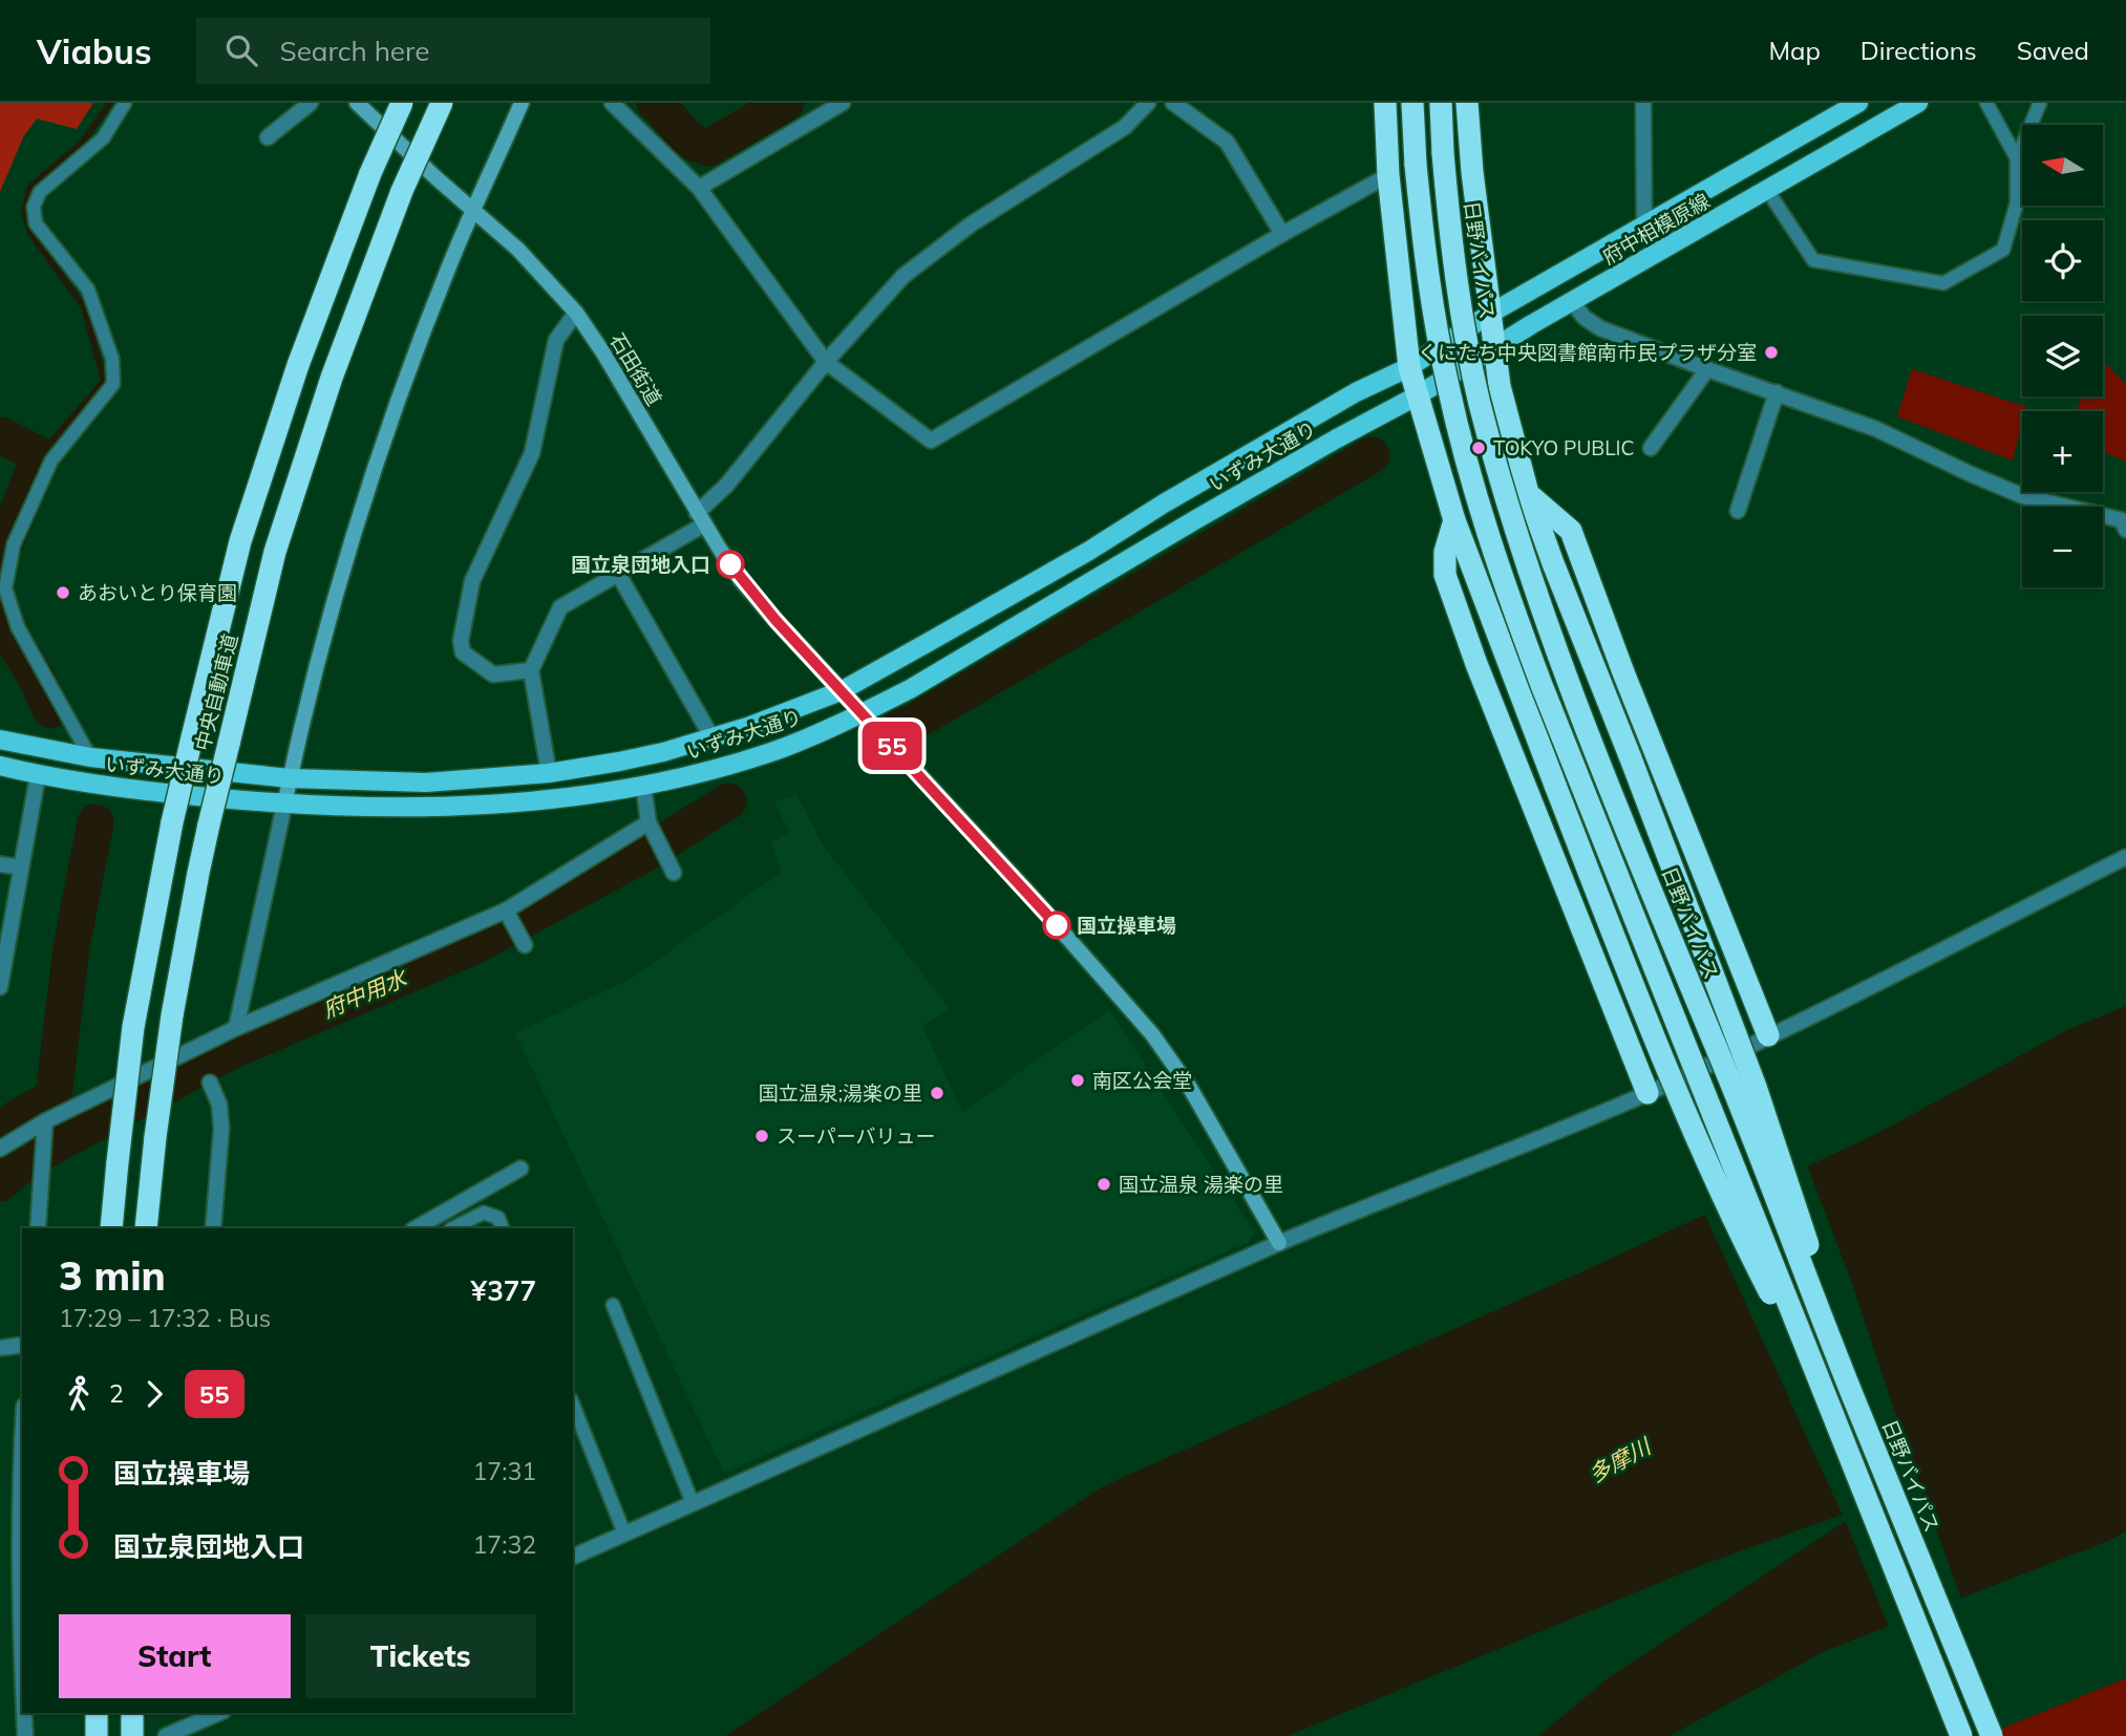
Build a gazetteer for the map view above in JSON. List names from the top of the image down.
{
  "streets": {
    "highway": ["日野バイパス", "中央自動車道"],
    "main road": ["府中相模原線", "いずみ大通り"],
    "street": ["石田街道"]
  },
  "crossings": [
    ["府中相模原線", "いずみ大通り"],
    ["石田街道", "いずみ大通り"]
  ],
  "water": ["府中用水", "多摩川"],
  "places": [
    "くにたち中央図書館南市民プラザ分室",
    "TOKYO PUBLIC",
    "国立泉団地入口",
    "あおいとり保育園",
    "国立操車場",
    "南区公会堂",
    "国立温泉;湯楽の里",
    "スーパーバリュー",
    "国立温泉 湯楽の里"
  ],
  "lines": ["bus line 55"],
  "north": "left",
  "page": {
    "header": "Viabus",
    "search": "Search here",
    "nav": ["Map", "Directions", "Saved"],
    "on_map": "55",
    "map_buttons": ["+", "−"],
    "heading": ["3 min", "17:29 – 17:32 · Bus", "¥377"],
    "legs": ["2", "55"],
    "list": [
      {
        "name": "国立操車場",
        "value": "17:31"
      },
      {
        "name": "国立泉団地入口",
        "value": "17:32"
      }
    ],
    "buttons": ["Start", "Tickets"]
  }
}
